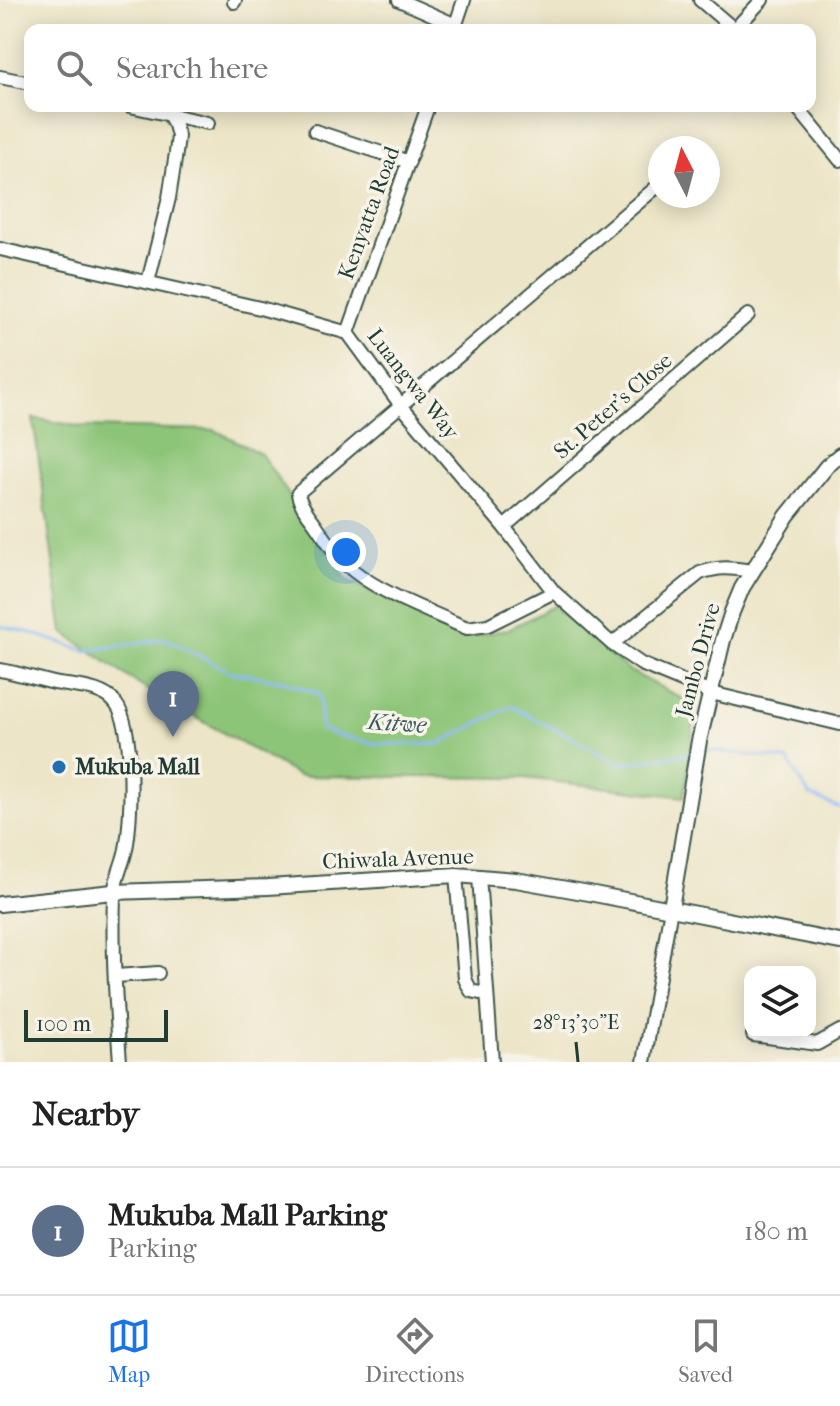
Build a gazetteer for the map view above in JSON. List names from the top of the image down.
{
  "streets": {
    "main road": ["Jambo Drive", "Chiwala Avenue"],
    "street": ["Kenyatta Road", "Luangwa Way", "St. Peter's Close"]
  },
  "crossings": [
    ["Kenyatta Road", "Luangwa Way"],
    ["Luangwa Way", "St. Peter's Close"],
    ["Luangwa Way", "Jambo Drive"],
    ["Jambo Drive", "Chiwala Avenue"]
  ],
  "water": ["Kitwe"],
  "places": ["Mukuba Mall"],
  "scale_bar": "100 m",
  "north": "top",
  "page": {
    "search": "Search here",
    "pins": "1",
    "scale": "100 m",
    "heading": "Nearby",
    "list": [
      {
        "mark": "1",
        "name": "Mukuba Mall Parking",
        "note": "Parking",
        "value": "180 m"
      }
    ],
    "nav": ["Map", "Directions", "Saved"]
  },
  "coordinates": ["28°13'30\"E"]
}
